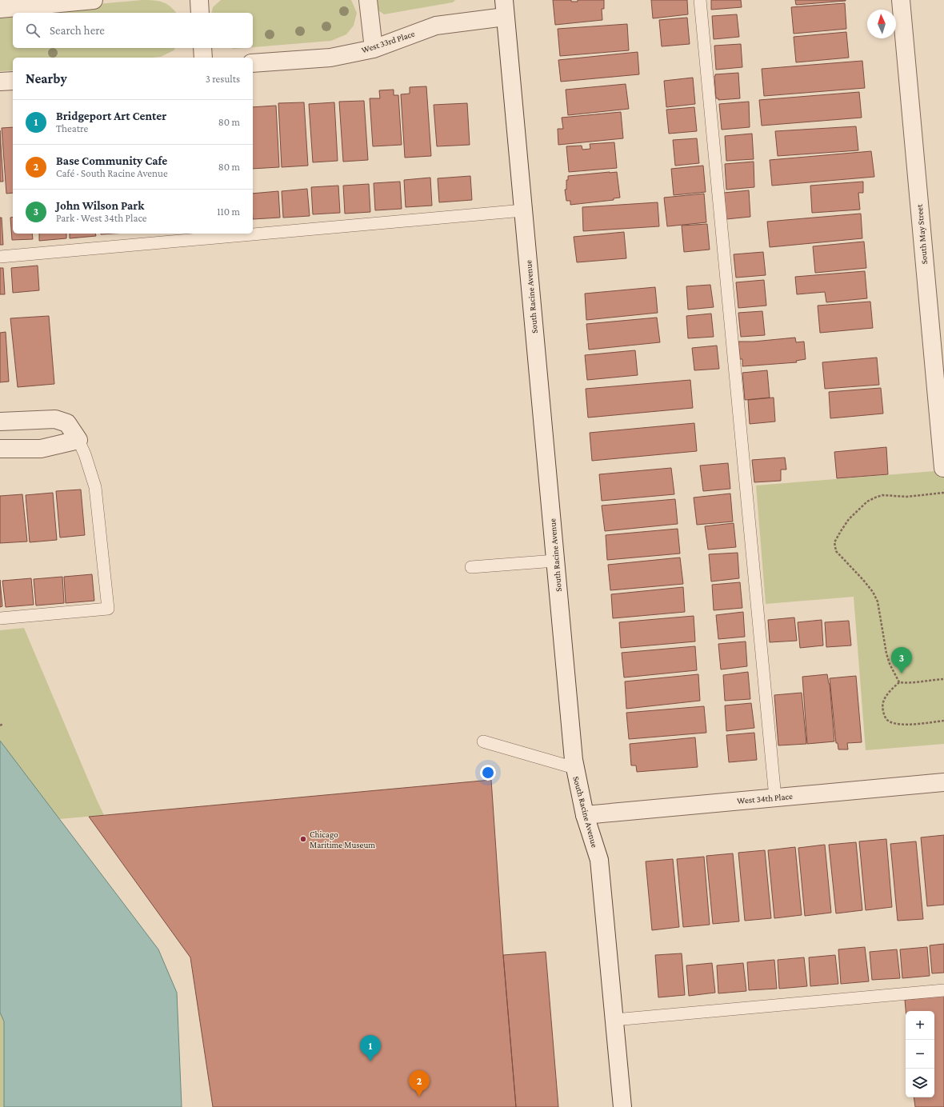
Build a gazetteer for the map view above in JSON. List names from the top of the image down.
{
  "streets": {
    "street": [
      "West 33rd Place",
      "South May Street",
      "South Racine Avenue",
      "West 34th Place"
    ]
  },
  "crossings": [
    ["West 33rd Place", "South Racine Avenue"],
    ["South Racine Avenue", "West 34th Place"]
  ],
  "places": ["Chicago Maritime Museum"],
  "north": "top",
  "page": {
    "search": "Search here",
    "heading": ["Nearby", "3 results"],
    "list": [
      {
        "mark": "1",
        "name": "Bridgeport Art Center",
        "note": "Theatre",
        "value": "80 m"
      },
      {
        "mark": "2",
        "name": "Base Community Cafe",
        "note": "Café · South Racine Avenue",
        "value": "80 m"
      },
      {
        "mark": "3",
        "name": "John Wilson Park",
        "note": "Park · West 34th Place",
        "value": "110 m"
      }
    ],
    "pins": ["3", "1", "2"],
    "map_buttons": ["+", "−"]
  }
}
